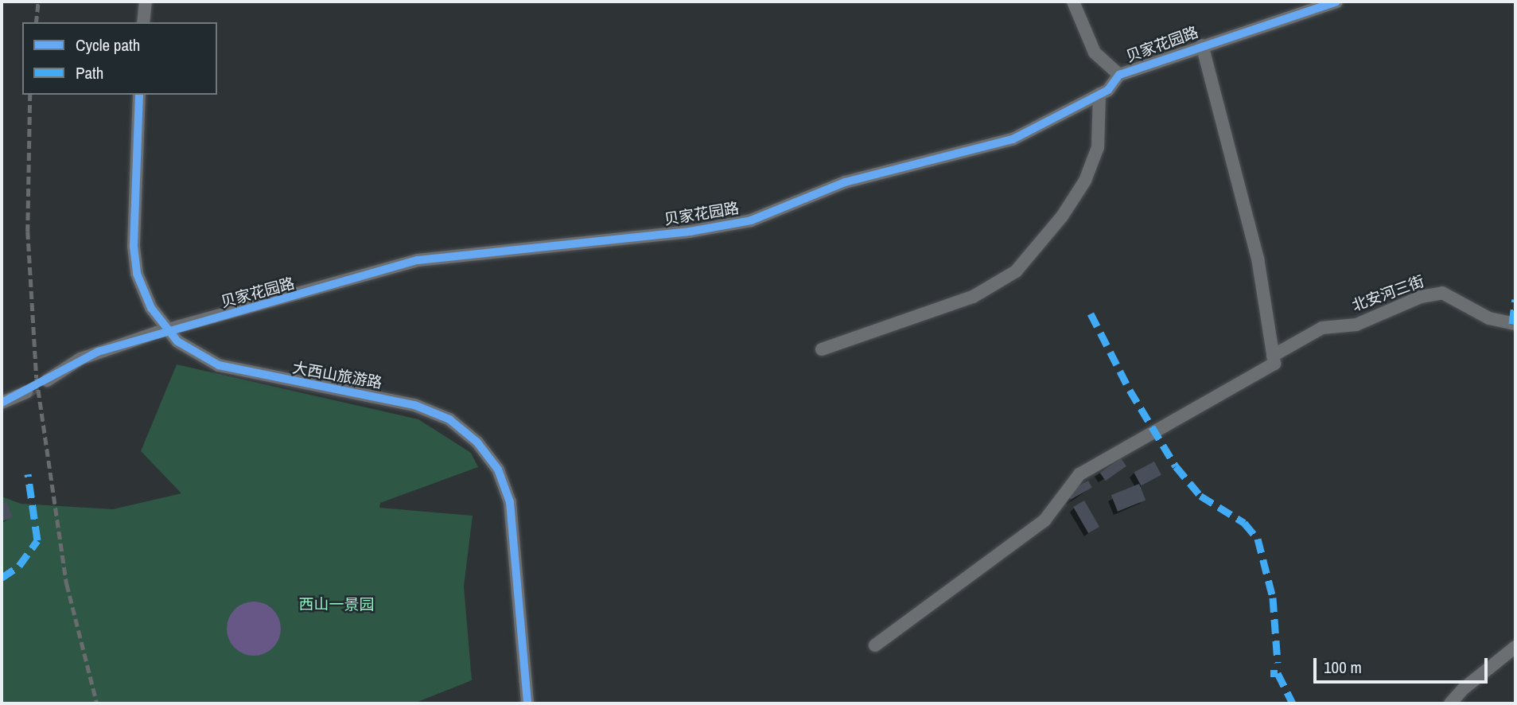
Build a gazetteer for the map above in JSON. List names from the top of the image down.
{
  "streets": {
    "street": ["贝家花园路", "北安河三街", "大西山旅游路"]
  },
  "crossings": [
    ["贝家花园路", "大西山旅游路"]
  ],
  "parks": ["西山一景园"],
  "legend": ["Cycle path", "Path"],
  "scale_bar": "100 m"
}
